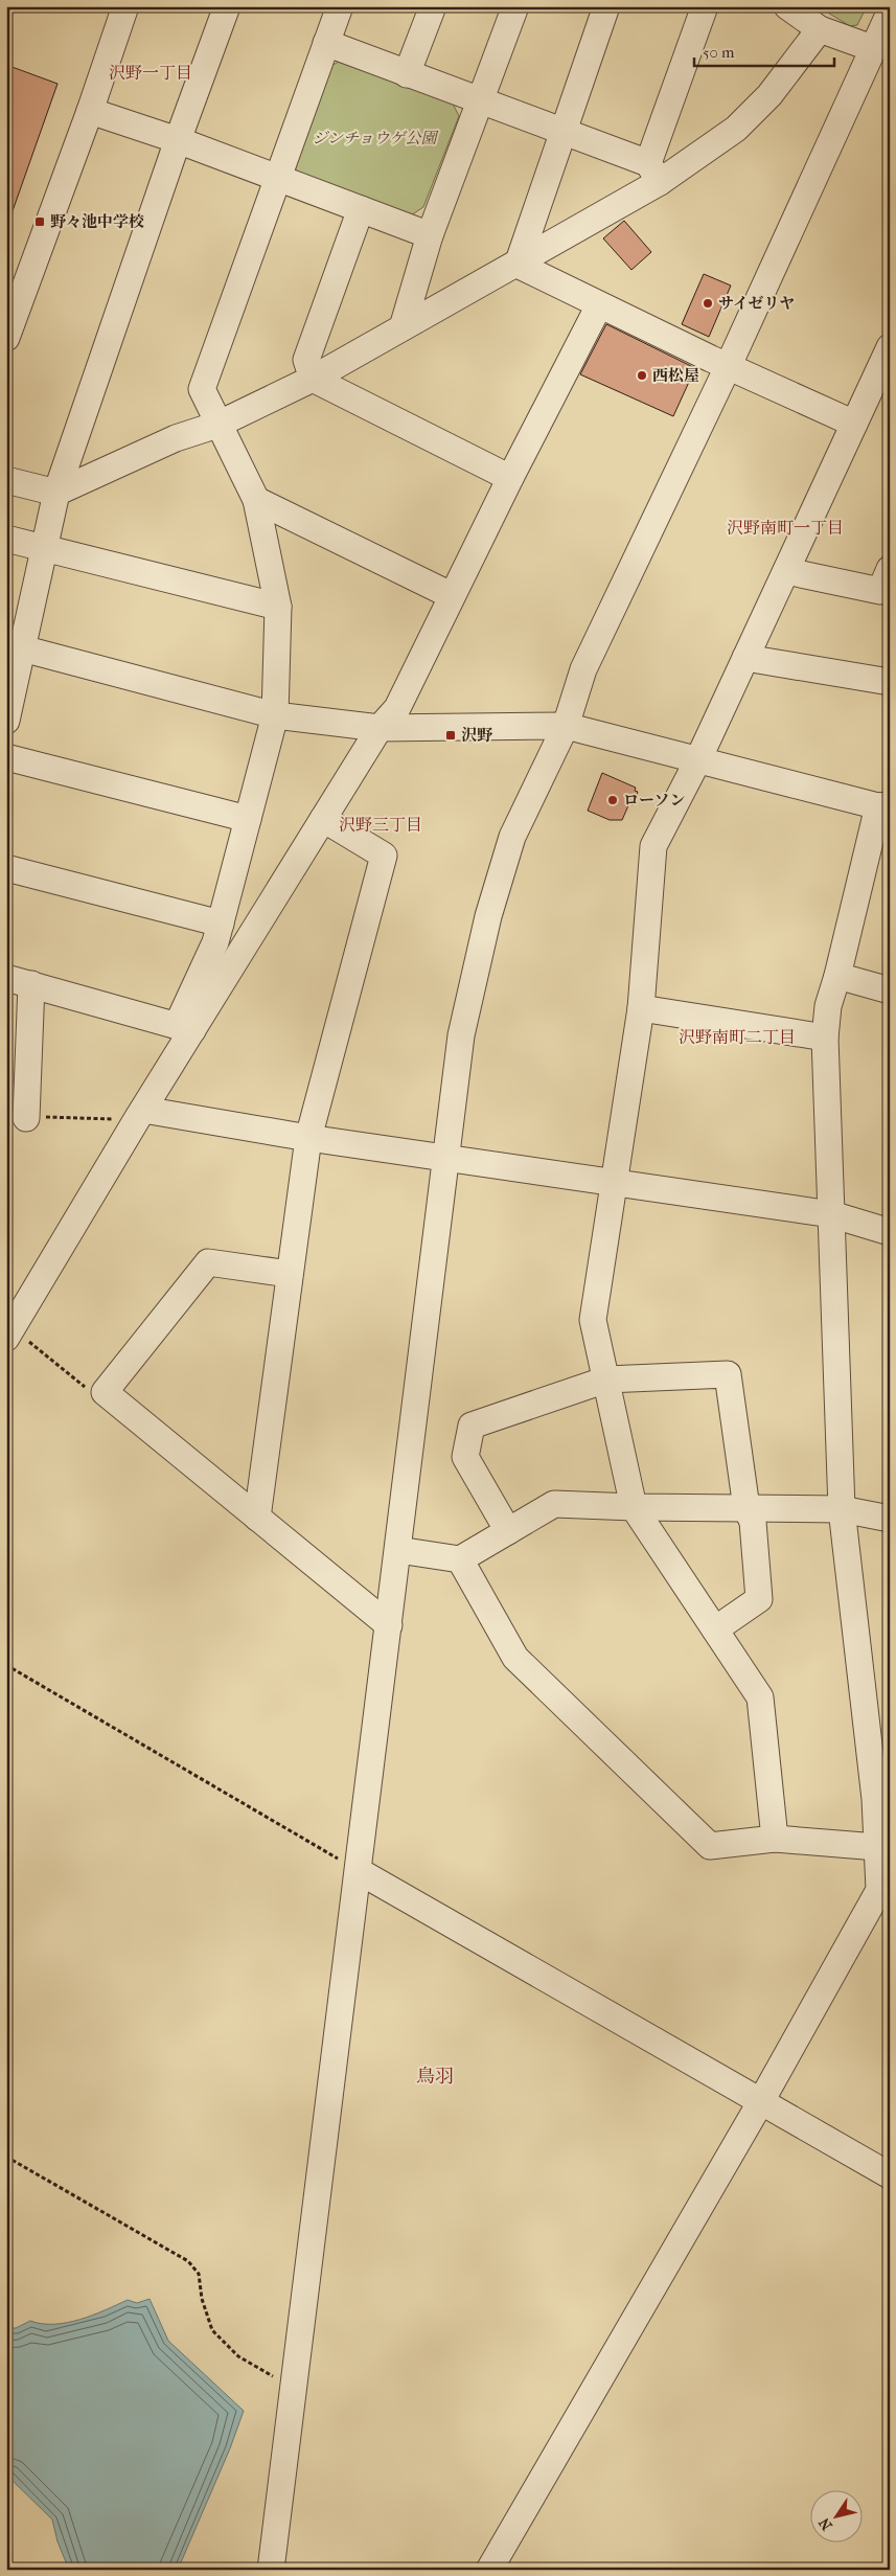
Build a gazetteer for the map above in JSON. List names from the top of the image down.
{
  "districts": [
    "沢野一丁目",
    "沢野南町一丁目",
    "沢野三丁目",
    "沢野南町二丁目",
    "鳥羽"
  ],
  "parks": ["ジンチョウゲ公園"],
  "places": {
    "transit": ["野々池中学校", "沢野"],
    "other": ["サイゼリヤ", "西松屋", "ローソン"]
  },
  "scale_bar": "50 m",
  "north": "bottom left"
}
